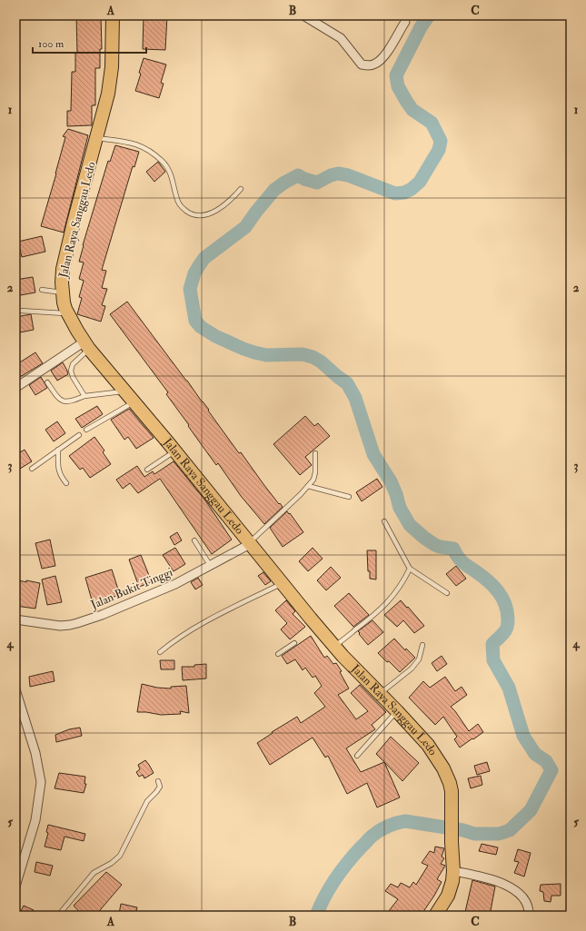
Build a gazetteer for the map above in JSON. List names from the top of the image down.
{
  "streets": {
    "highway": ["Jalan Raya Sanggau Ledo"],
    "street": ["Jalan Bukit Tinggi"]
  },
  "crossings": [
    ["Jalan Raya Sanggau Ledo", "Jalan Bukit Tinggi"]
  ],
  "scale_bar": "100 m",
  "grid": {
    "columns": ["A", "B", "C"],
    "rows": [
      "1",
      "2",
      "3",
      "4",
      "5"
    ]
  }
}
